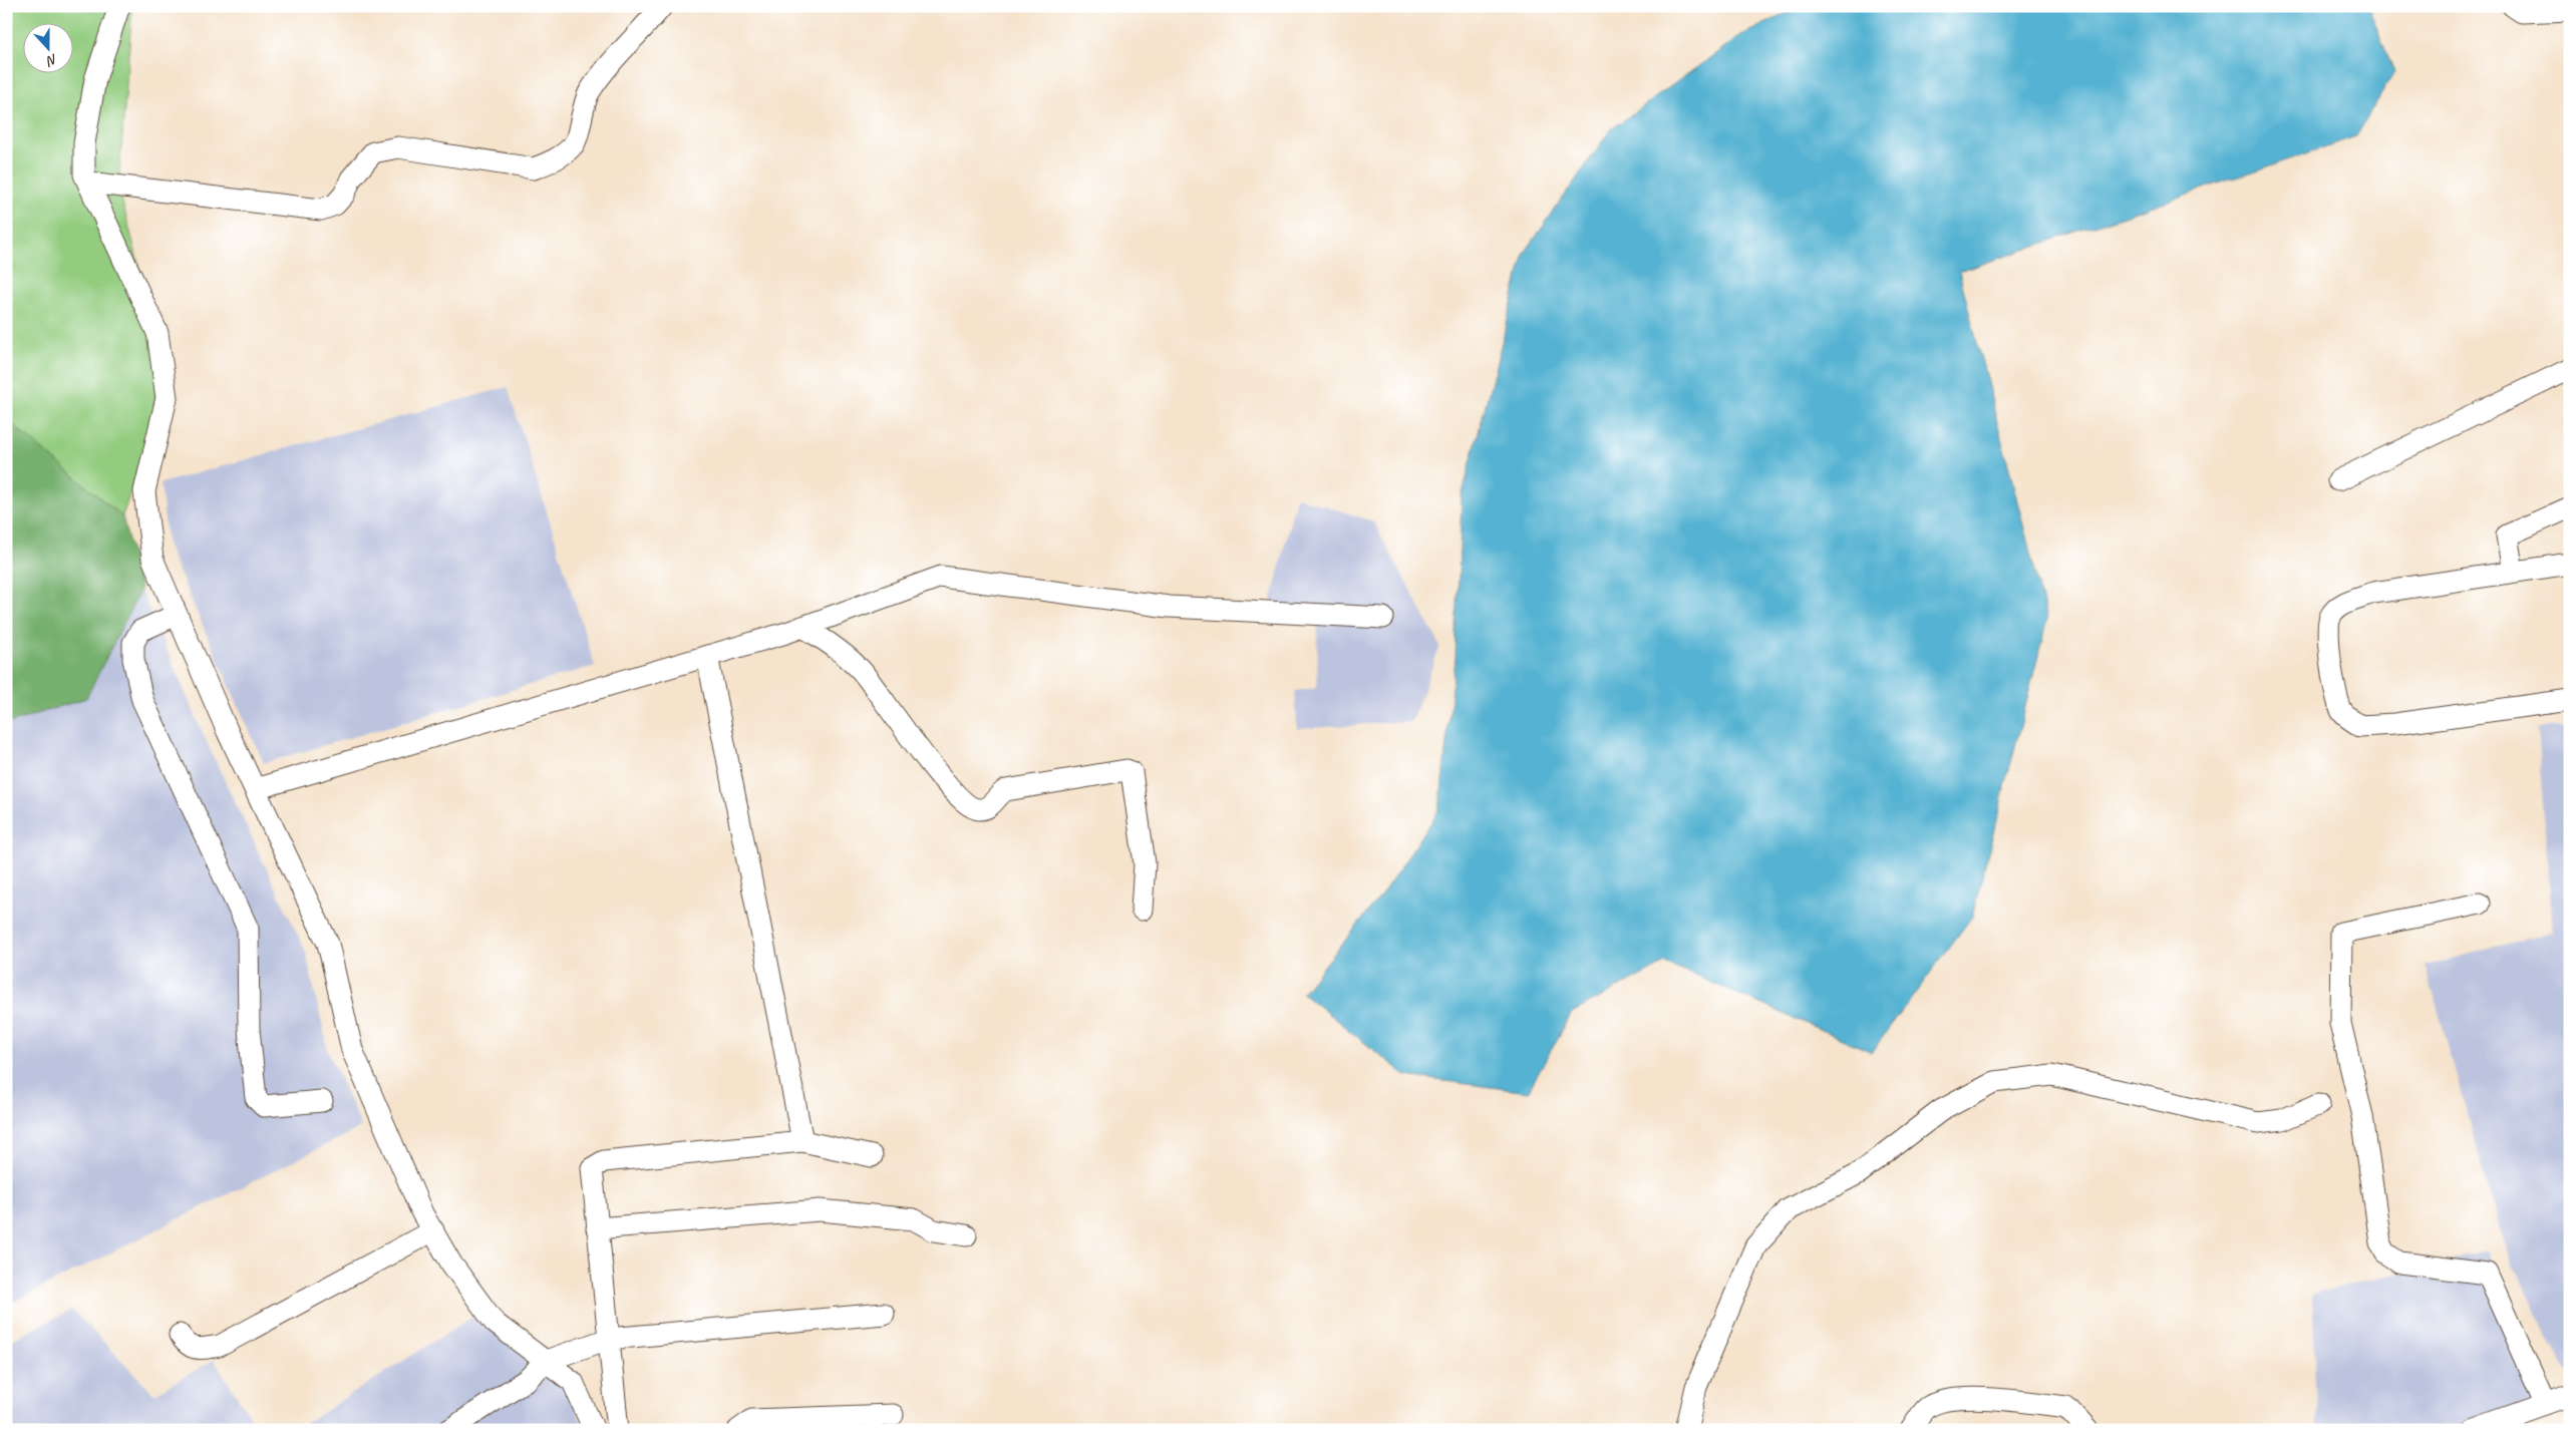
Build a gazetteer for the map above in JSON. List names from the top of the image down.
{
  "north": "bottom"
}
